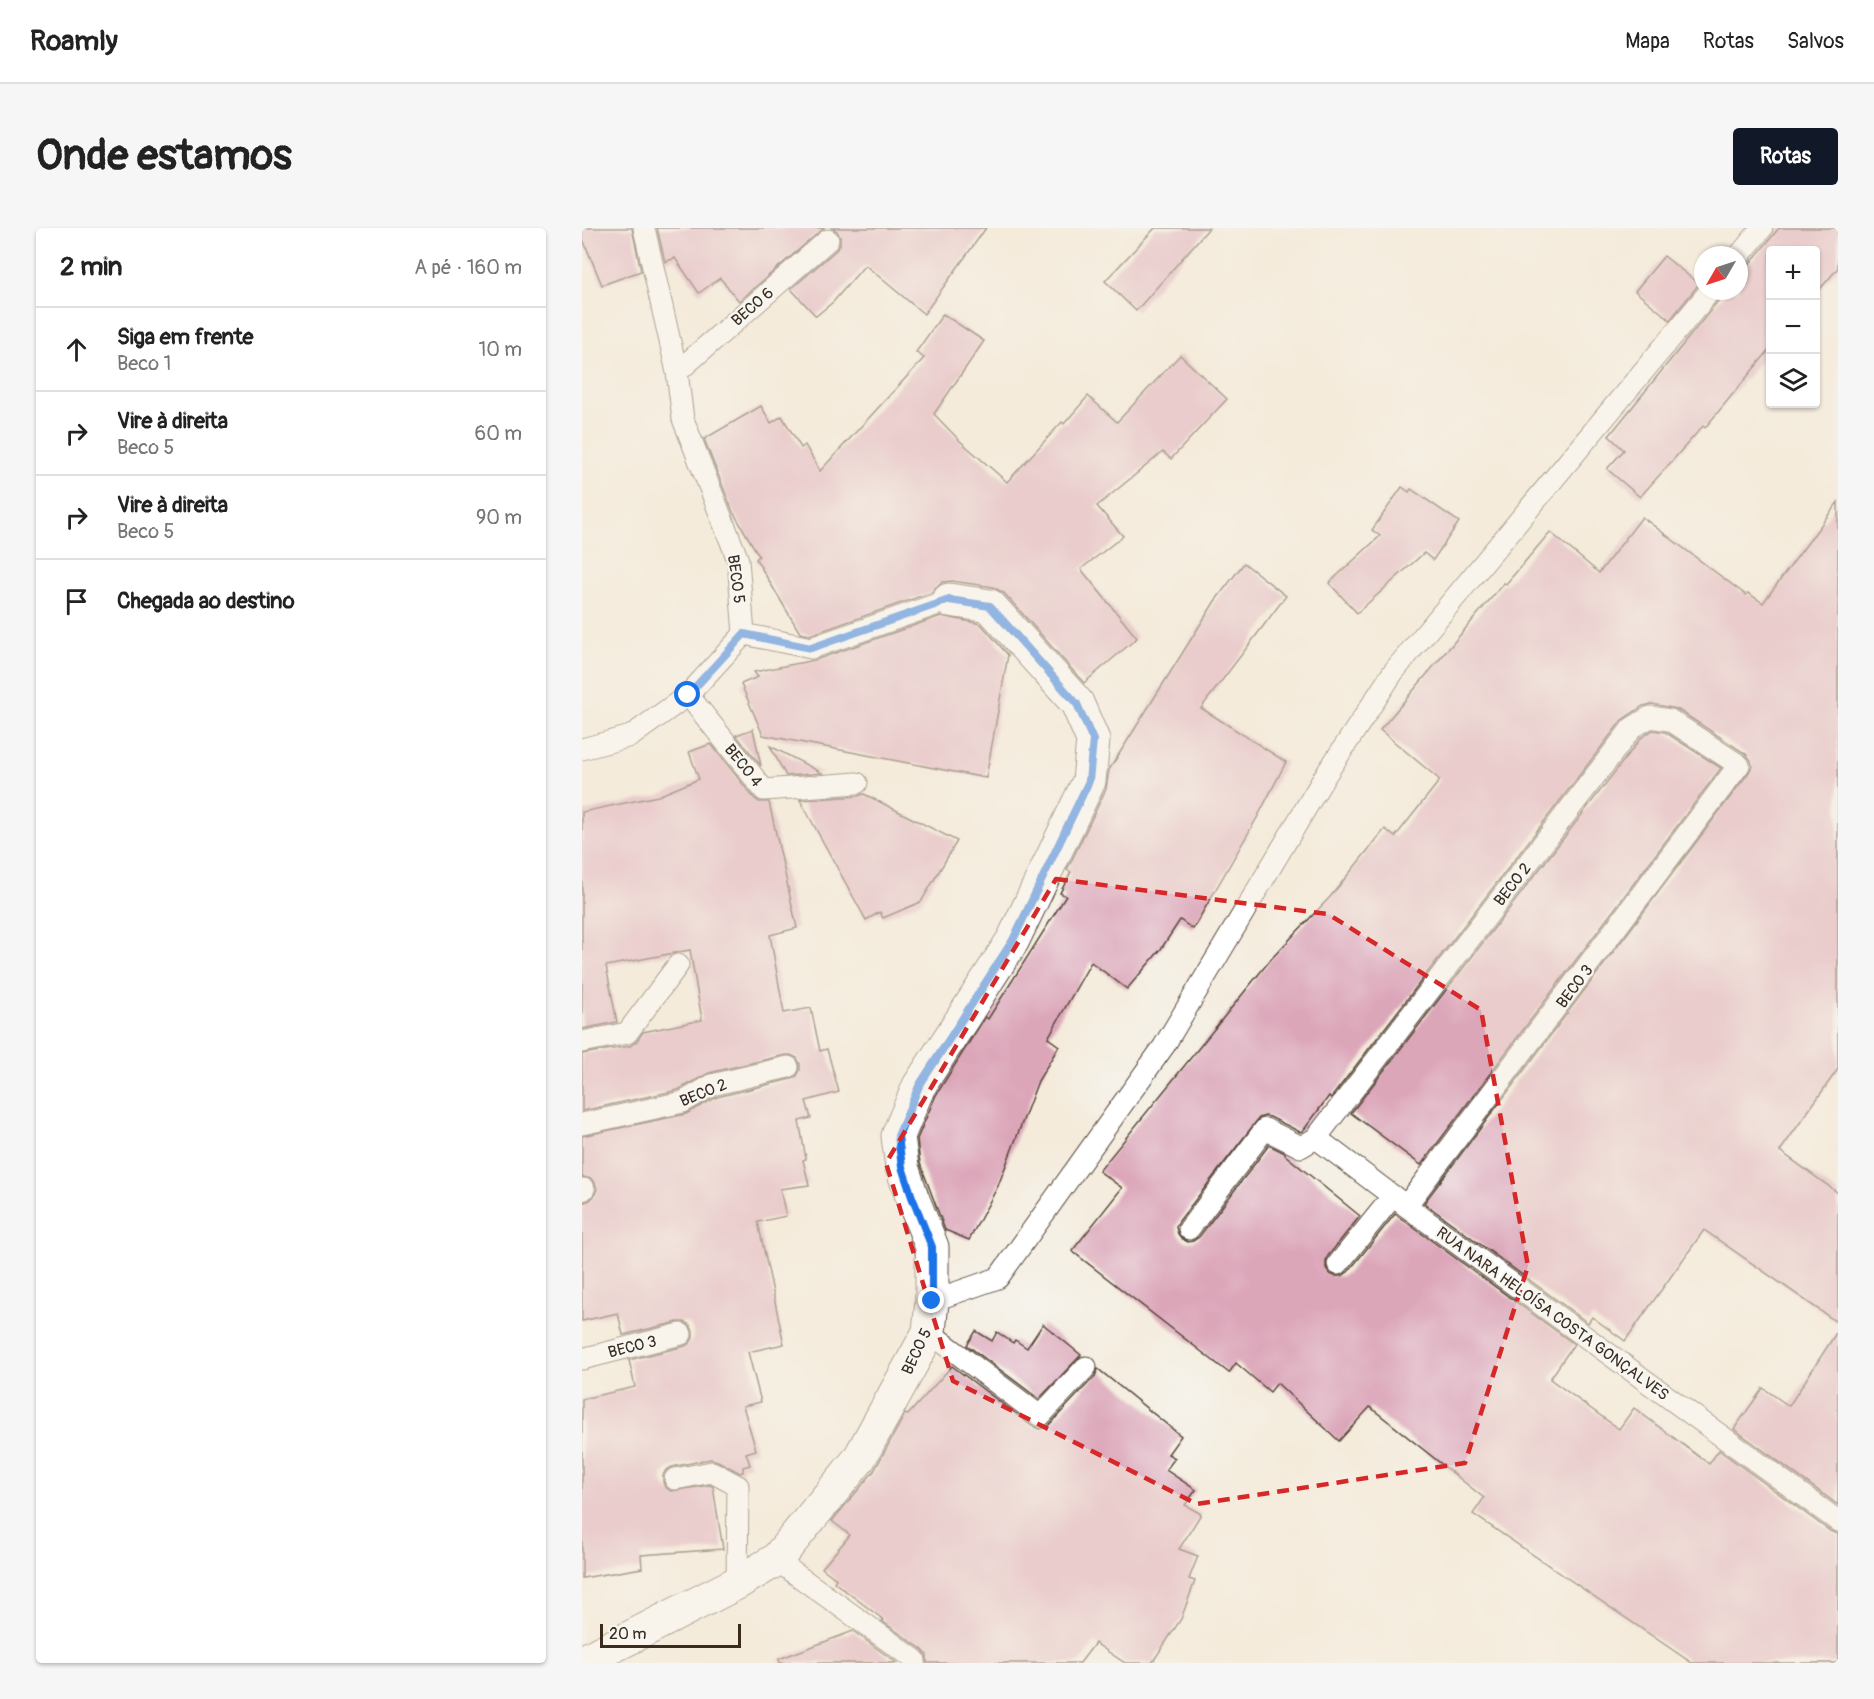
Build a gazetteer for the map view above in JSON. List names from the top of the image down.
{
  "streets": {
    "street": ["BECO 5"],
    "lane": [
      "BECO 6",
      "BECO 4",
      "BECO 2",
      "BECO 3",
      "RUA NARA HELOÍSA COSTA GONÇALVES"
    ]
  },
  "crossings": [
    ["BECO 6", "BECO 5"],
    ["BECO 2", "BECO 3"],
    ["BECO 2", "RUA NARA HELOÍSA COSTA GONÇALVES"],
    ["BECO 3", "RUA NARA HELOÍSA COSTA GONÇALVES"]
  ],
  "scale_bar": "20 m",
  "north": "bottom left",
  "page": {
    "header": "Roamly",
    "nav": ["Mapa", "Rotas", "Salvos"],
    "buttons": "Rotas",
    "title": "Onde estamos",
    "heading": ["2 min", "A pé · 160 m"],
    "map_buttons": ["+", "−"],
    "list": [
      ["Siga em frente", "Beco 1", "10 m"],
      ["Vire à direita", "Beco 5", "60 m"],
      ["Vire à direita", "Beco 5", "90 m"],
      "Chegada ao destino"
    ],
    "scale": "20 m"
  }
}
